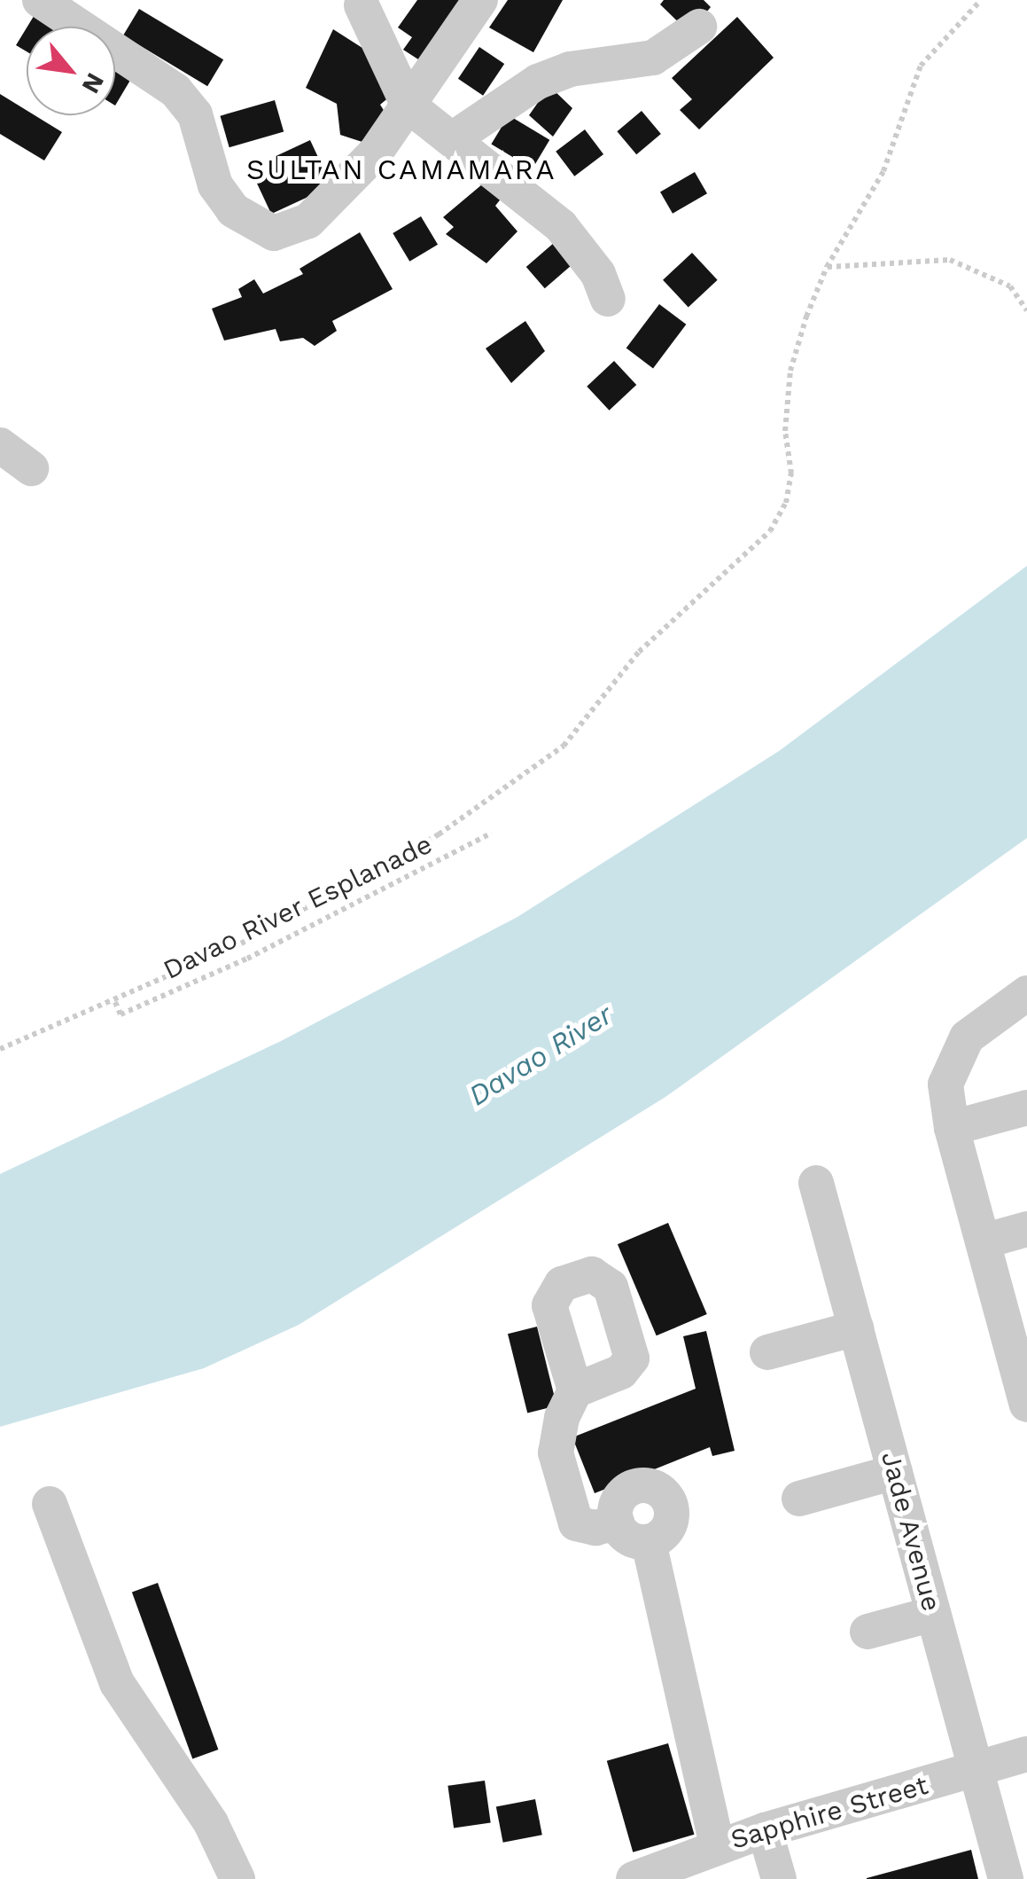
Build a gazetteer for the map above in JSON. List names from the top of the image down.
{
  "streets": {
    "street": ["Jade Avenue", "Sapphire Street"],
    "path": ["Davao River Esplanade"]
  },
  "crossings": [
    ["Jade Avenue", "Sapphire Street"]
  ],
  "districts": ["SULTAN CAMAMARA"],
  "water": ["Davao River"],
  "north": "bottom right"
}
